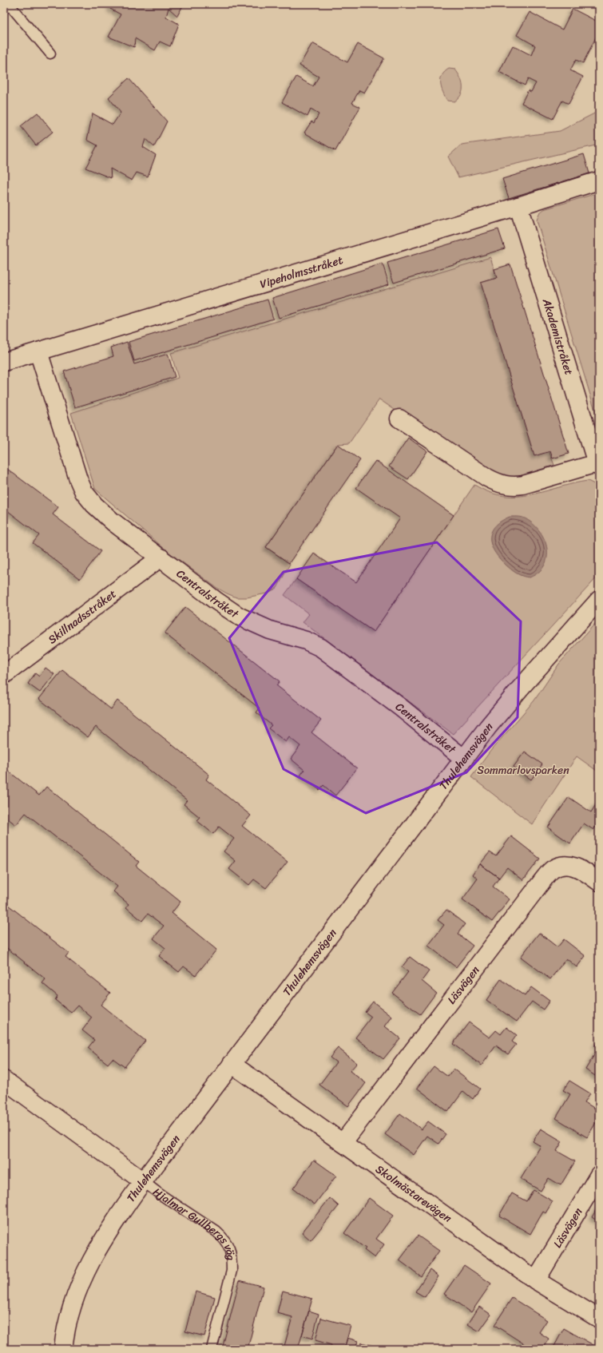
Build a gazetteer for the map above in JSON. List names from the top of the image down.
{
  "streets": {
    "street": [
      "Vipeholmsstråket",
      "Akademistråket",
      "Centralstråket",
      "Skillnadsstråket",
      "Thulehemsvägen",
      "Läsvägen",
      "Skolmästarevägen",
      "Hjalmar Gullbergs väg"
    ]
  },
  "crossings": [
    ["Vipeholmsstråket", "Akademistråket"],
    ["Vipeholmsstråket", "Centralstråket"],
    ["Centralstråket", "Skillnadsstråket"],
    ["Centralstråket", "Thulehemsvägen"],
    ["Thulehemsvägen", "Skolmästarevägen"],
    ["Thulehemsvägen", "Hjalmar Gullbergs väg"],
    ["Läsvägen", "Skolmästarevägen"]
  ],
  "parks": ["Sommarlovsparken"]
}
